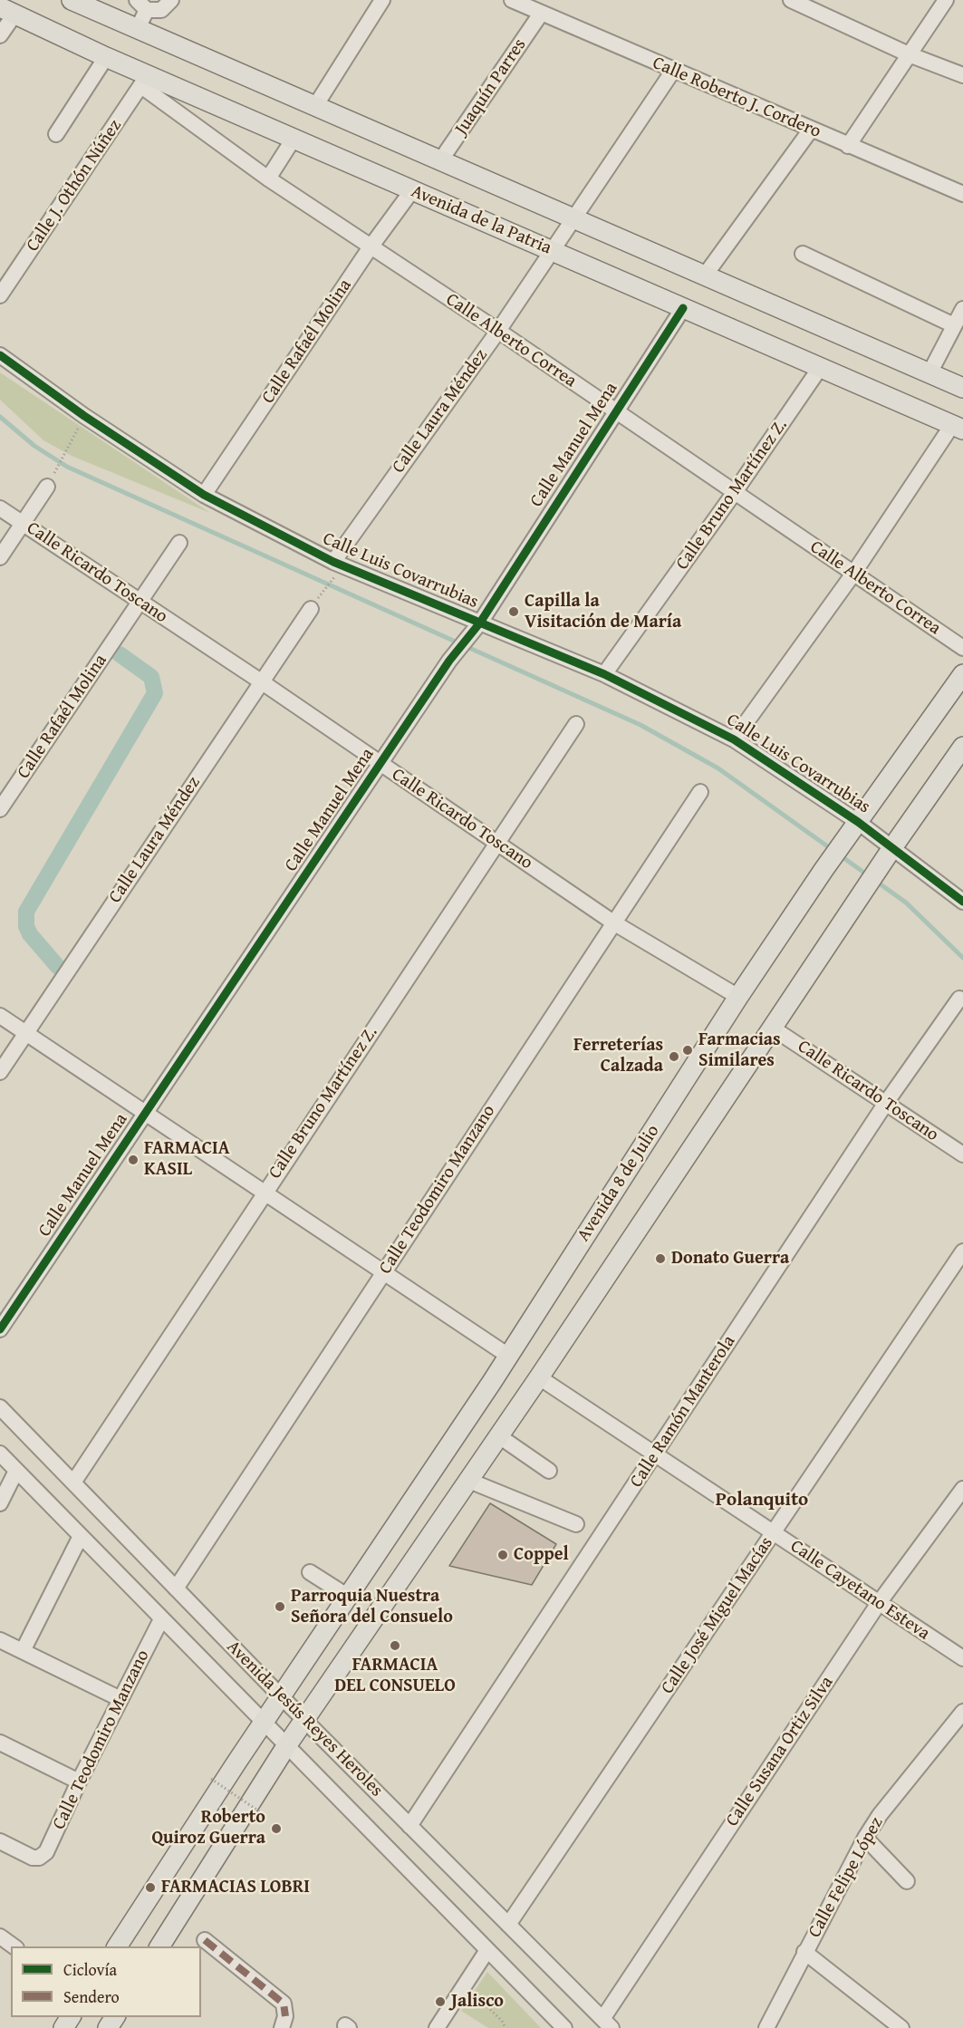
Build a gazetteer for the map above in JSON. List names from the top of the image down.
{
  "streets": {
    "main road": ["Avenida de la Patria", "Avenida 8 de Julio"],
    "street": [
      "Juaquín Parres",
      "Calle Roberto J. Cordero",
      "Calle J. Othón Núñez",
      "Calle Alberto Correa",
      "Calle Rafaél Molina",
      "Calle Laura Méndez",
      "Calle Manuel Mena",
      "Calle Bruno Martínez Z.",
      "Calle Luis Covarrubias",
      "Calle Ricardo Toscano",
      "Calle Teodomiro Manzano",
      "Calle Ramón Manterola",
      "Calle Cayetano Esteva",
      "Calle José Miguel Macías",
      "Avenida Jesús Reyes Heroles",
      "Calle Susana Ortiz Silva",
      "Calle Felipe López"
    ]
  },
  "crossings": [
    ["Juaquín Parres", "Calle Roberto J. Cordero"],
    ["Calle Roberto J. Cordero", "Calle Laura Méndez"],
    ["Calle J. Othón Núñez", "Avenida de la Patria"],
    ["Calle J. Othón Núñez", "Calle Alberto Correa"],
    ["Avenida de la Patria", "Calle Alberto Correa"],
    ["Avenida de la Patria", "Calle Rafaél Molina"],
    ["Avenida de la Patria", "Calle Laura Méndez"],
    ["Avenida de la Patria", "Calle Manuel Mena"],
    ["Avenida de la Patria", "Calle Bruno Martínez Z."],
    ["Calle Alberto Correa", "Calle Rafaél Molina"],
    ["Calle Alberto Correa", "Calle Laura Méndez"],
    ["Calle Alberto Correa", "Calle Manuel Mena"],
    ["Calle Alberto Correa", "Calle Bruno Martínez Z."],
    ["Calle Rafaél Molina", "Calle Luis Covarrubias"],
    ["Calle Rafaél Molina", "Calle Ricardo Toscano"],
    ["Calle Laura Méndez", "Calle Luis Covarrubias"],
    ["Calle Laura Méndez", "Calle Ricardo Toscano"],
    ["Calle Manuel Mena", "Calle Luis Covarrubias"],
    ["Calle Manuel Mena", "Calle Ricardo Toscano"],
    ["Calle Bruno Martínez Z.", "Calle Luis Covarrubias"],
    ["Calle Bruno Martínez Z.", "Calle Ricardo Toscano"],
    ["Calle Bruno Martínez Z.", "Avenida Jesús Reyes Heroles"],
    ["Calle Luis Covarrubias", "Avenida 8 de Julio"],
    ["Calle Ricardo Toscano", "Avenida 8 de Julio"],
    ["Calle Ricardo Toscano", "Calle Teodomiro Manzano"],
    ["Calle Ricardo Toscano", "Calle Ramón Manterola"],
    ["Avenida 8 de Julio", "Avenida Jesús Reyes Heroles"],
    ["Calle Teodomiro Manzano", "Avenida Jesús Reyes Heroles"],
    ["Calle Ramón Manterola", "Calle Cayetano Esteva"],
    ["Calle Ramón Manterola", "Avenida Jesús Reyes Heroles"],
    ["Calle Cayetano Esteva", "Calle José Miguel Macías"],
    ["Calle Cayetano Esteva", "Calle Susana Ortiz Silva"],
    ["Calle José Miguel Macías", "Avenida Jesús Reyes Heroles"],
    ["Avenida Jesús Reyes Heroles", "Calle Susana Ortiz Silva"]
  ],
  "districts": ["Polanquito"],
  "places": [
    "Capilla la Visitación de María",
    "Farmacias Similares",
    "Ferreterías Calzada",
    "FARMACIA KASIL",
    "Donato Guerra",
    "Coppel",
    "Parroquia Nuestra Señora del Consuelo",
    "FARMACIA DEL CONSUELO",
    "Roberto Quiroz Guerra",
    "FARMACIAS LOBRI",
    "Jalisco"
  ],
  "legend": ["Ciclovía", "Sendero"]
}
